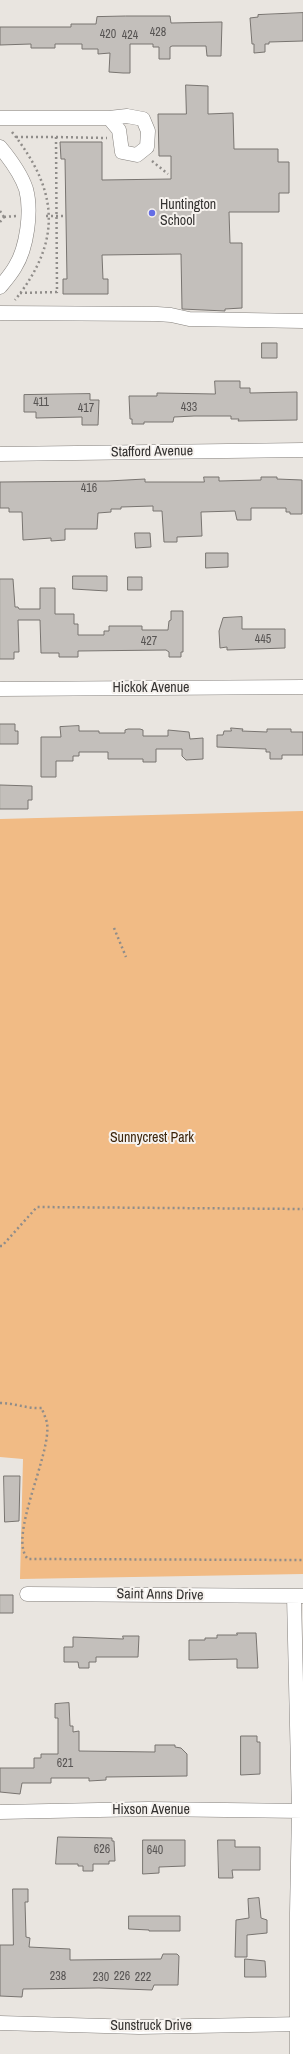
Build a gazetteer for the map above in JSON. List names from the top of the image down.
{
  "streets": {
    "street": [
      "Stafford Avenue",
      "Hickok Avenue",
      "Saint Anns Drive",
      "Hixson Avenue",
      "Sunstruck Drive"
    ]
  },
  "parks": ["Sunnycrest Park"],
  "places": ["Huntington School"],
  "house_numbers": [
    "428",
    "420",
    "424",
    "411",
    "433",
    "417",
    "416",
    "445",
    "427",
    "621",
    "626",
    "640",
    "238",
    "226",
    "230",
    "222"
  ]
}
